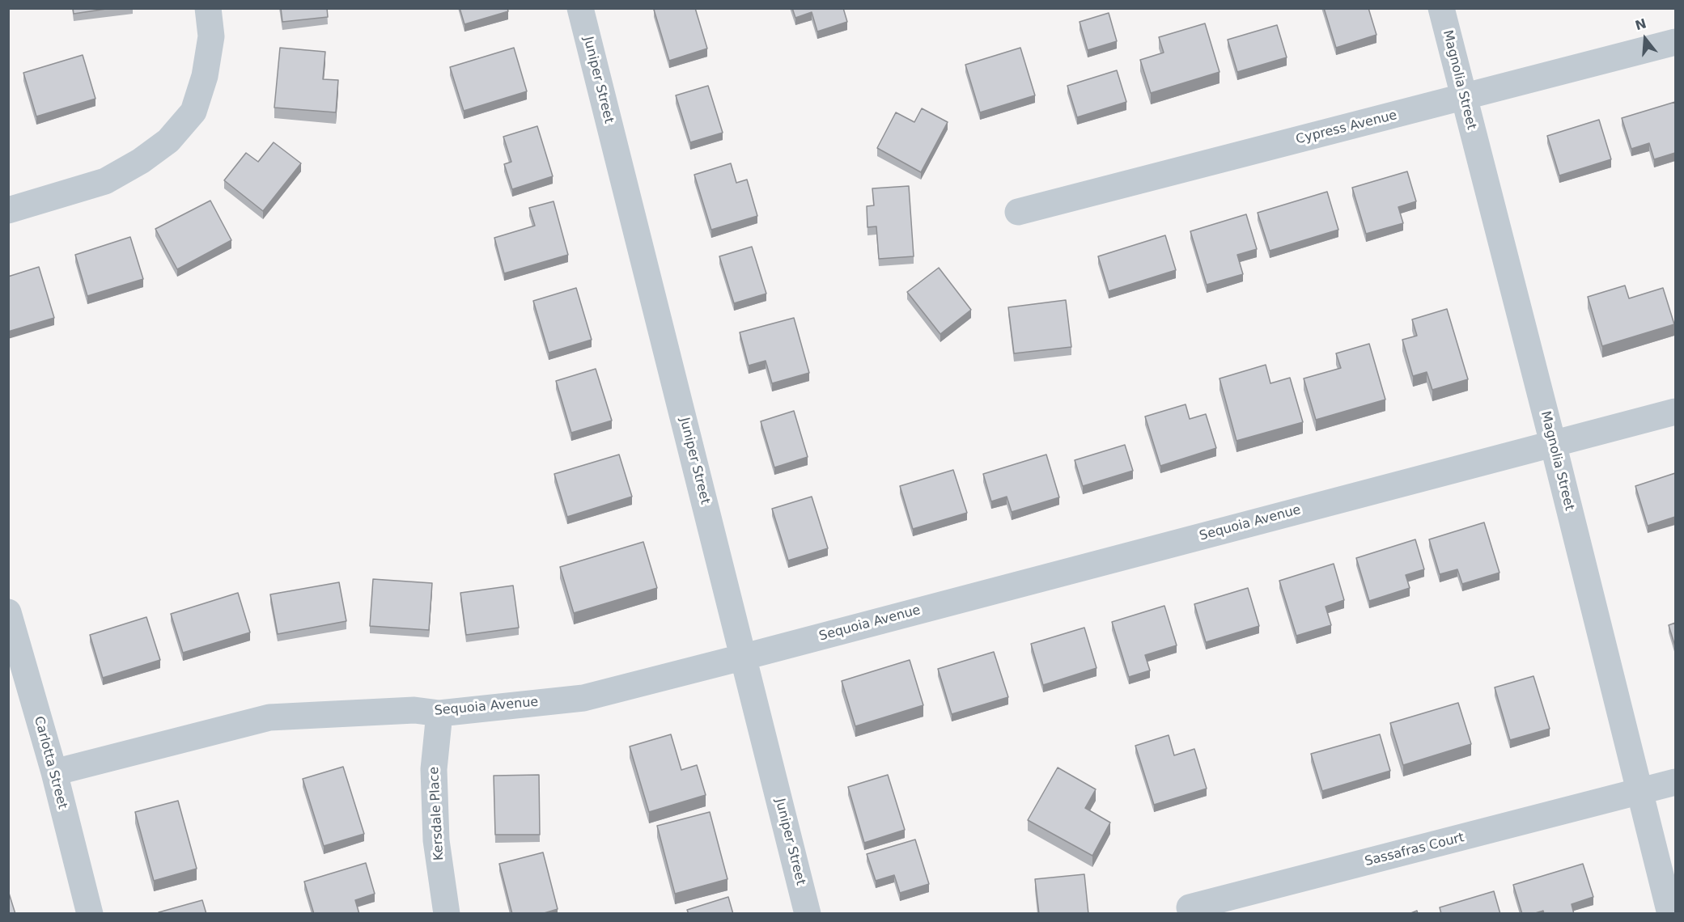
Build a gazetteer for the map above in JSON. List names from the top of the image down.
{
  "streets": {
    "street": [
      "Juniper Street",
      "Magnolia Street",
      "Cypress Avenue",
      "Sequoia Avenue",
      "Carlotta Street",
      "Kersdale Place",
      "Sassafras Court"
    ]
  },
  "crossings": [
    ["Juniper Street", "Sequoia Avenue"],
    ["Magnolia Street", "Cypress Avenue"],
    ["Magnolia Street", "Sequoia Avenue"],
    ["Magnolia Street", "Sassafras Court"],
    ["Sequoia Avenue", "Carlotta Street"],
    ["Sequoia Avenue", "Kersdale Place"]
  ],
  "north": "top"
}
